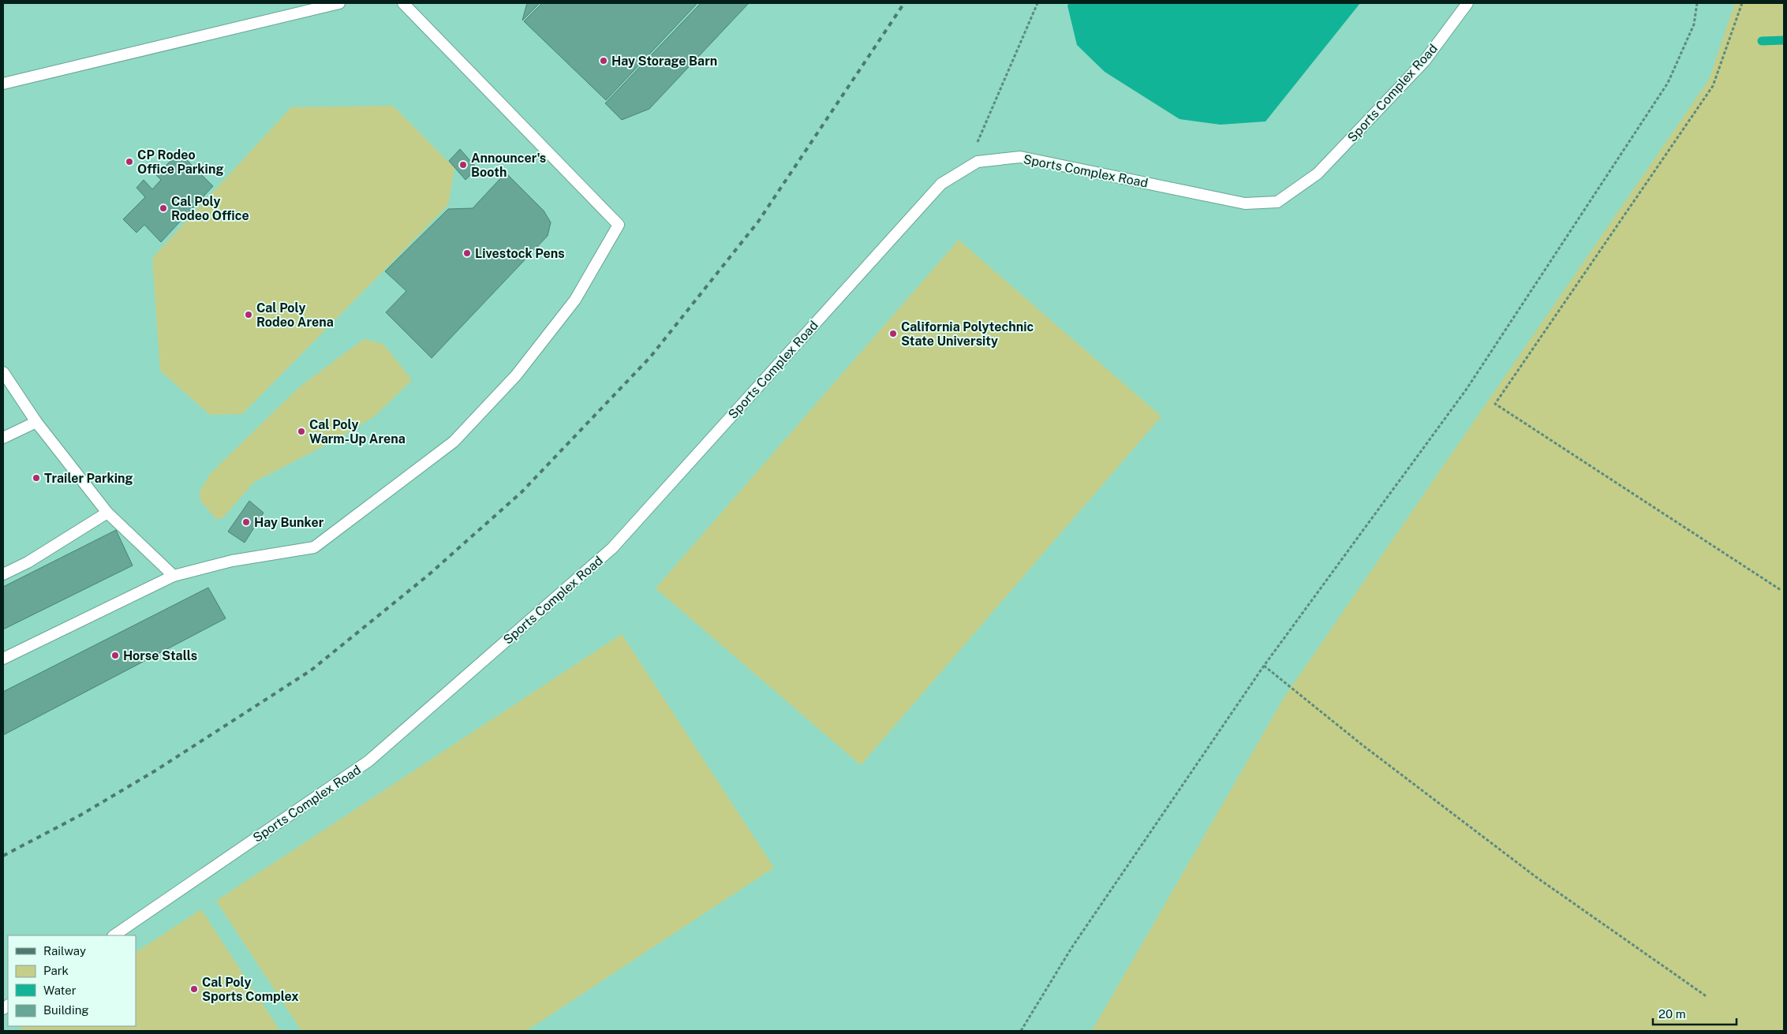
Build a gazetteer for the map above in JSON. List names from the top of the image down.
{
  "streets": {
    "lane": ["Sports Complex Road"]
  },
  "places": [
    "Hay Storage Barn",
    "CP Rodeo Office Parking",
    "Announcer's Booth",
    "Cal Poly Rodeo Office",
    "Livestock Pens",
    "Cal Poly Rodeo Arena",
    "California Polytechnic State University",
    "Cal Poly Warm-Up Arena",
    "Trailer Parking",
    "Hay Bunker",
    "Horse Stalls",
    "Cal Poly Sports Complex"
  ],
  "legend": [
    "Railway",
    "Park",
    "Water",
    "Building"
  ],
  "scale_bar": "20 m"
}
